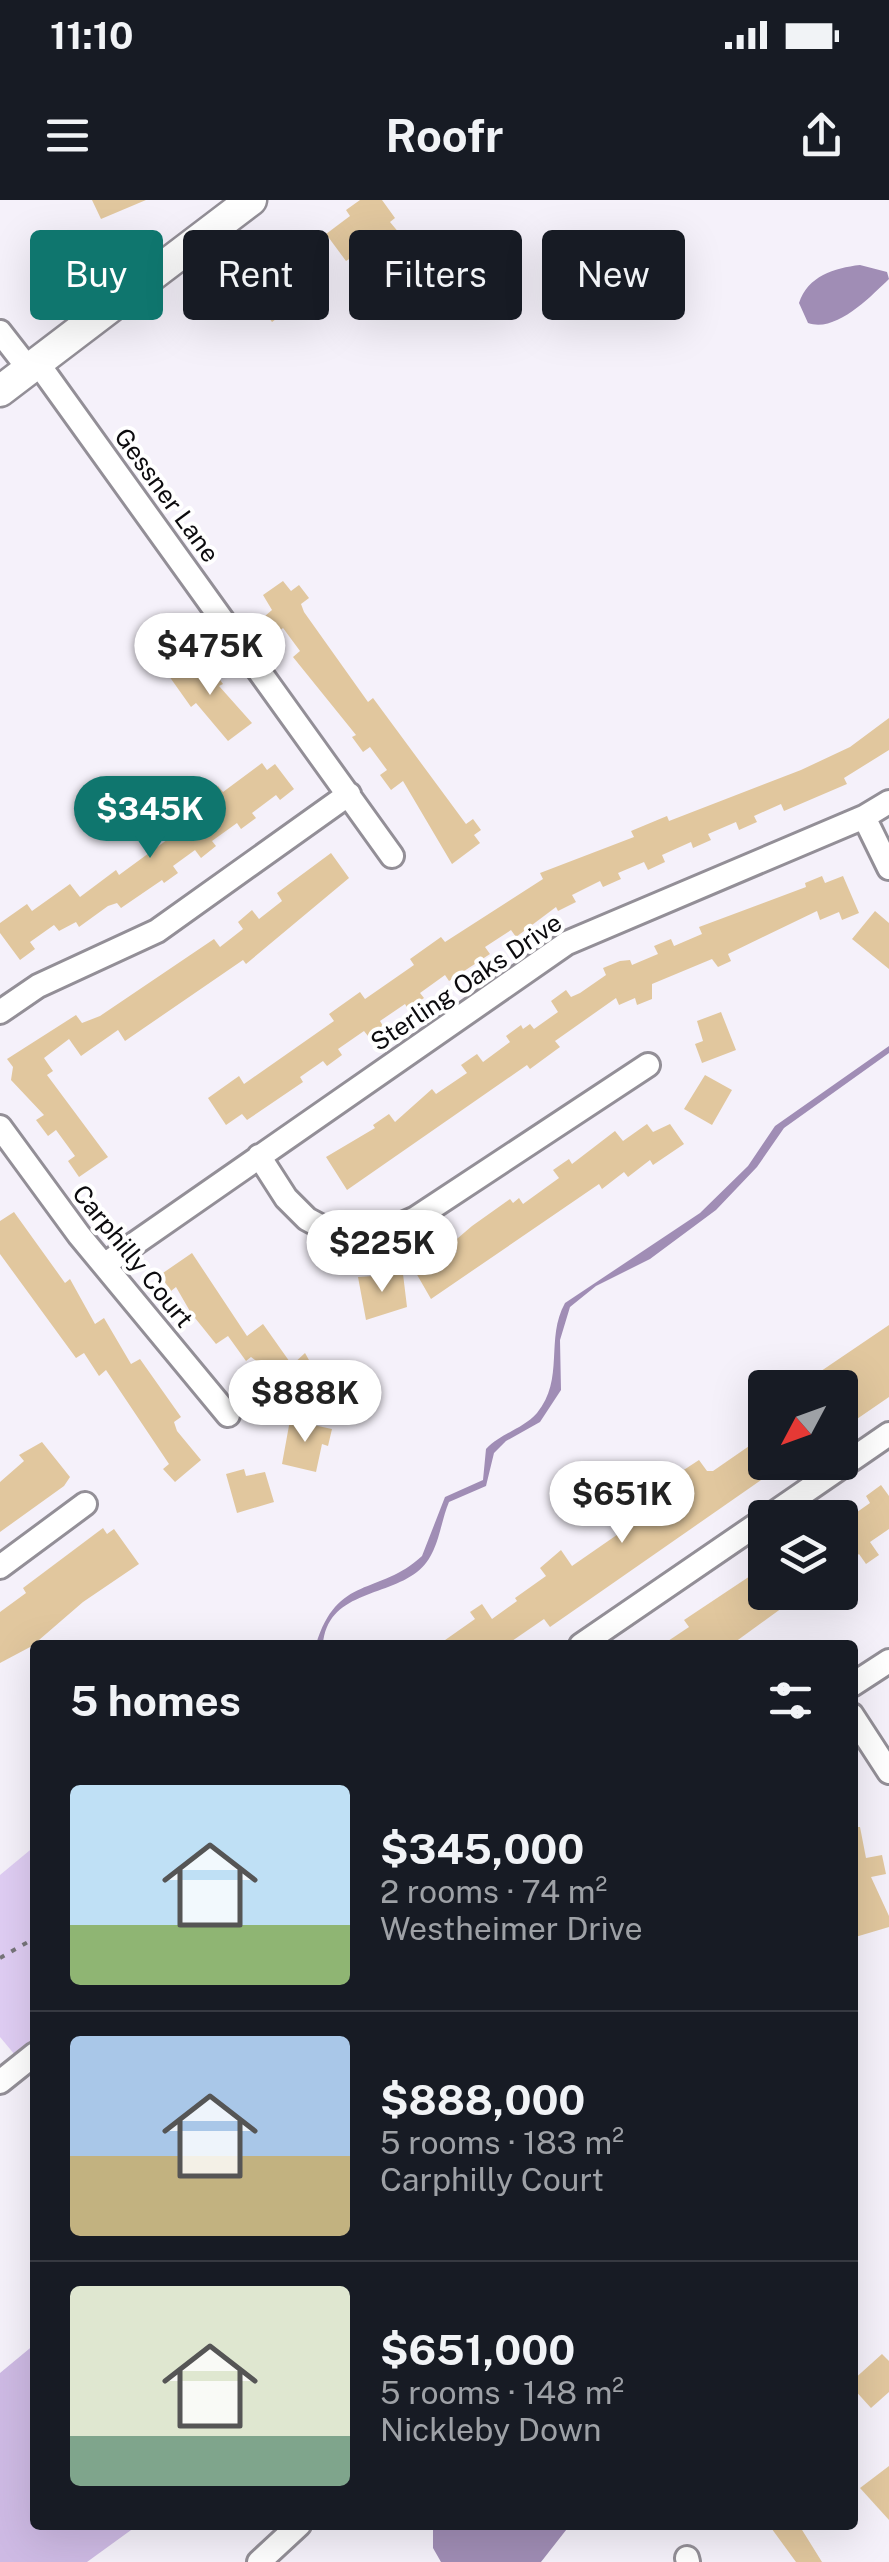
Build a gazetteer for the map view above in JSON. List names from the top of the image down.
{
  "streets": {
    "street": ["Gessner Lane", "Sterling Oaks Drive", "Carphilly Court"]
  },
  "crossings": [
    ["Sterling Oaks Drive", "Carphilly Court"]
  ],
  "north": "bottom left",
  "page": {
    "status": "11:10",
    "header": "Roofr",
    "chip": [
      "Buy",
      "Rent",
      "Filters",
      "New"
    ],
    "price": [
      "$475K",
      "$345K",
      "$225K",
      "$888K",
      "$651K"
    ],
    "heading": "5 homes",
    "list": [
      {
        "name": "$345,000",
        "note": "2 rooms · 74 m² · Westheimer Drive"
      },
      {
        "name": "$888,000",
        "note": "5 rooms · 183 m² · Carphilly Court"
      },
      {
        "name": "$651,000",
        "note": "5 rooms · 148 m² · Nickleby Down"
      }
    ]
  }
}
